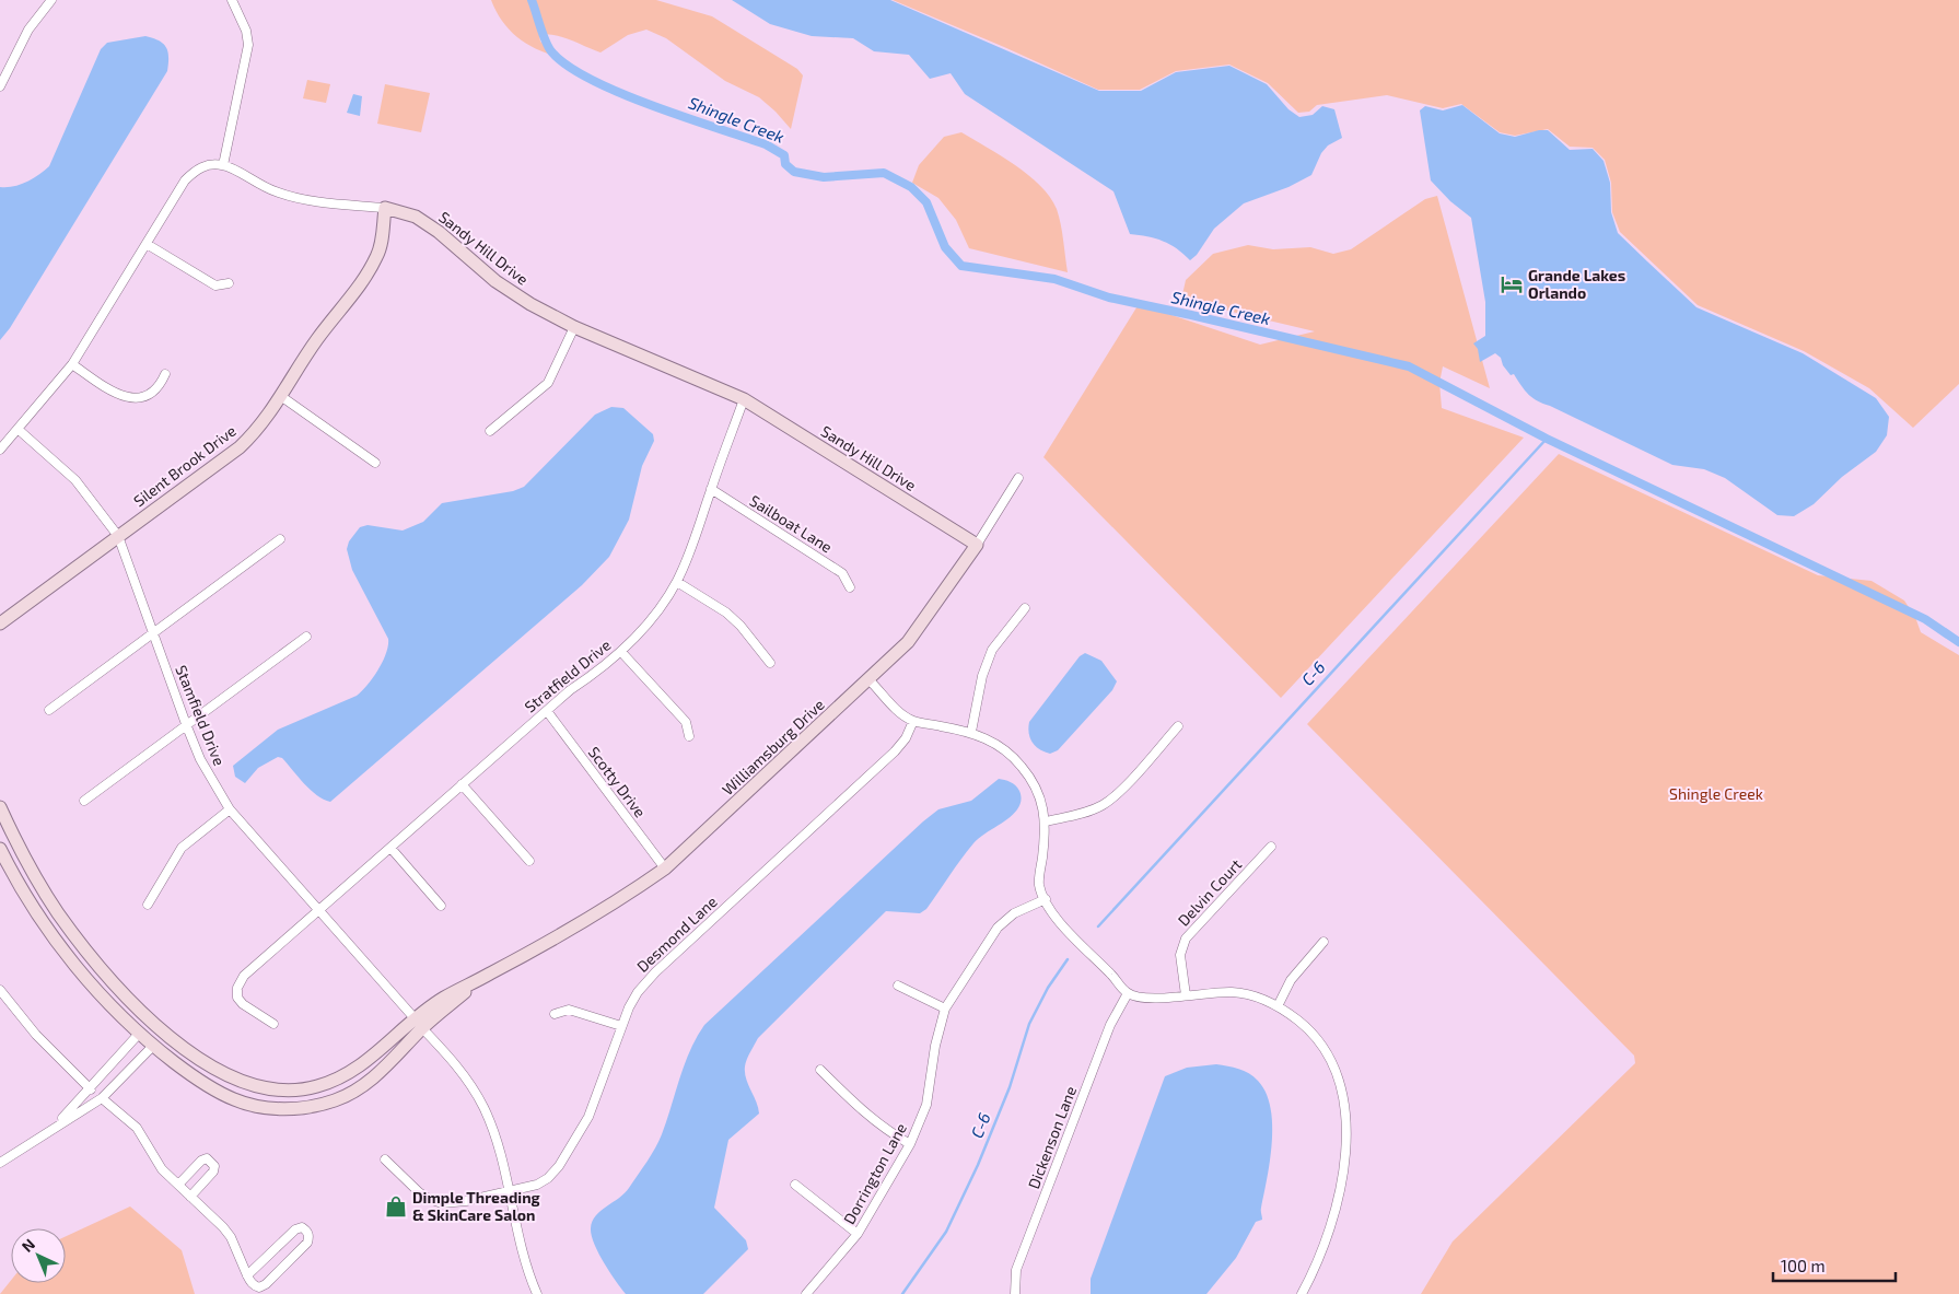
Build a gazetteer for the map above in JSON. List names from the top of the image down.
{
  "streets": {
    "street": [
      "Sandy Hill Drive",
      "Silent Brook Drive",
      "Sailboat Lane",
      "Stratfield Drive",
      "Stamfield Drive",
      "Williamsburg Drive",
      "Scotty Drive",
      "Delvin Court",
      "Desmond Lane",
      "Dickenson Lane",
      "Dorrington Lane"
    ]
  },
  "crossings": [
    ["Sandy Hill Drive", "Silent Brook Drive"],
    ["Sandy Hill Drive", "Stratfield Drive"],
    ["Sandy Hill Drive", "Williamsburg Drive"],
    ["Silent Brook Drive", "Stamfield Drive"],
    ["Sailboat Lane", "Stratfield Drive"],
    ["Stratfield Drive", "Stamfield Drive"],
    ["Stratfield Drive", "Scotty Drive"],
    ["Stamfield Drive", "Williamsburg Drive"],
    ["Stamfield Drive", "Desmond Lane"],
    ["Williamsburg Drive", "Scotty Drive"]
  ],
  "water": ["Shingle Creek", "C-6"],
  "parks": ["Shingle Creek"],
  "places": {
    "hotel": ["Grande Lakes Orlando"],
    "shop": ["Dimple Threading & SkinCare Salon"]
  },
  "scale_bar": "100 m",
  "north": "top left"
}
